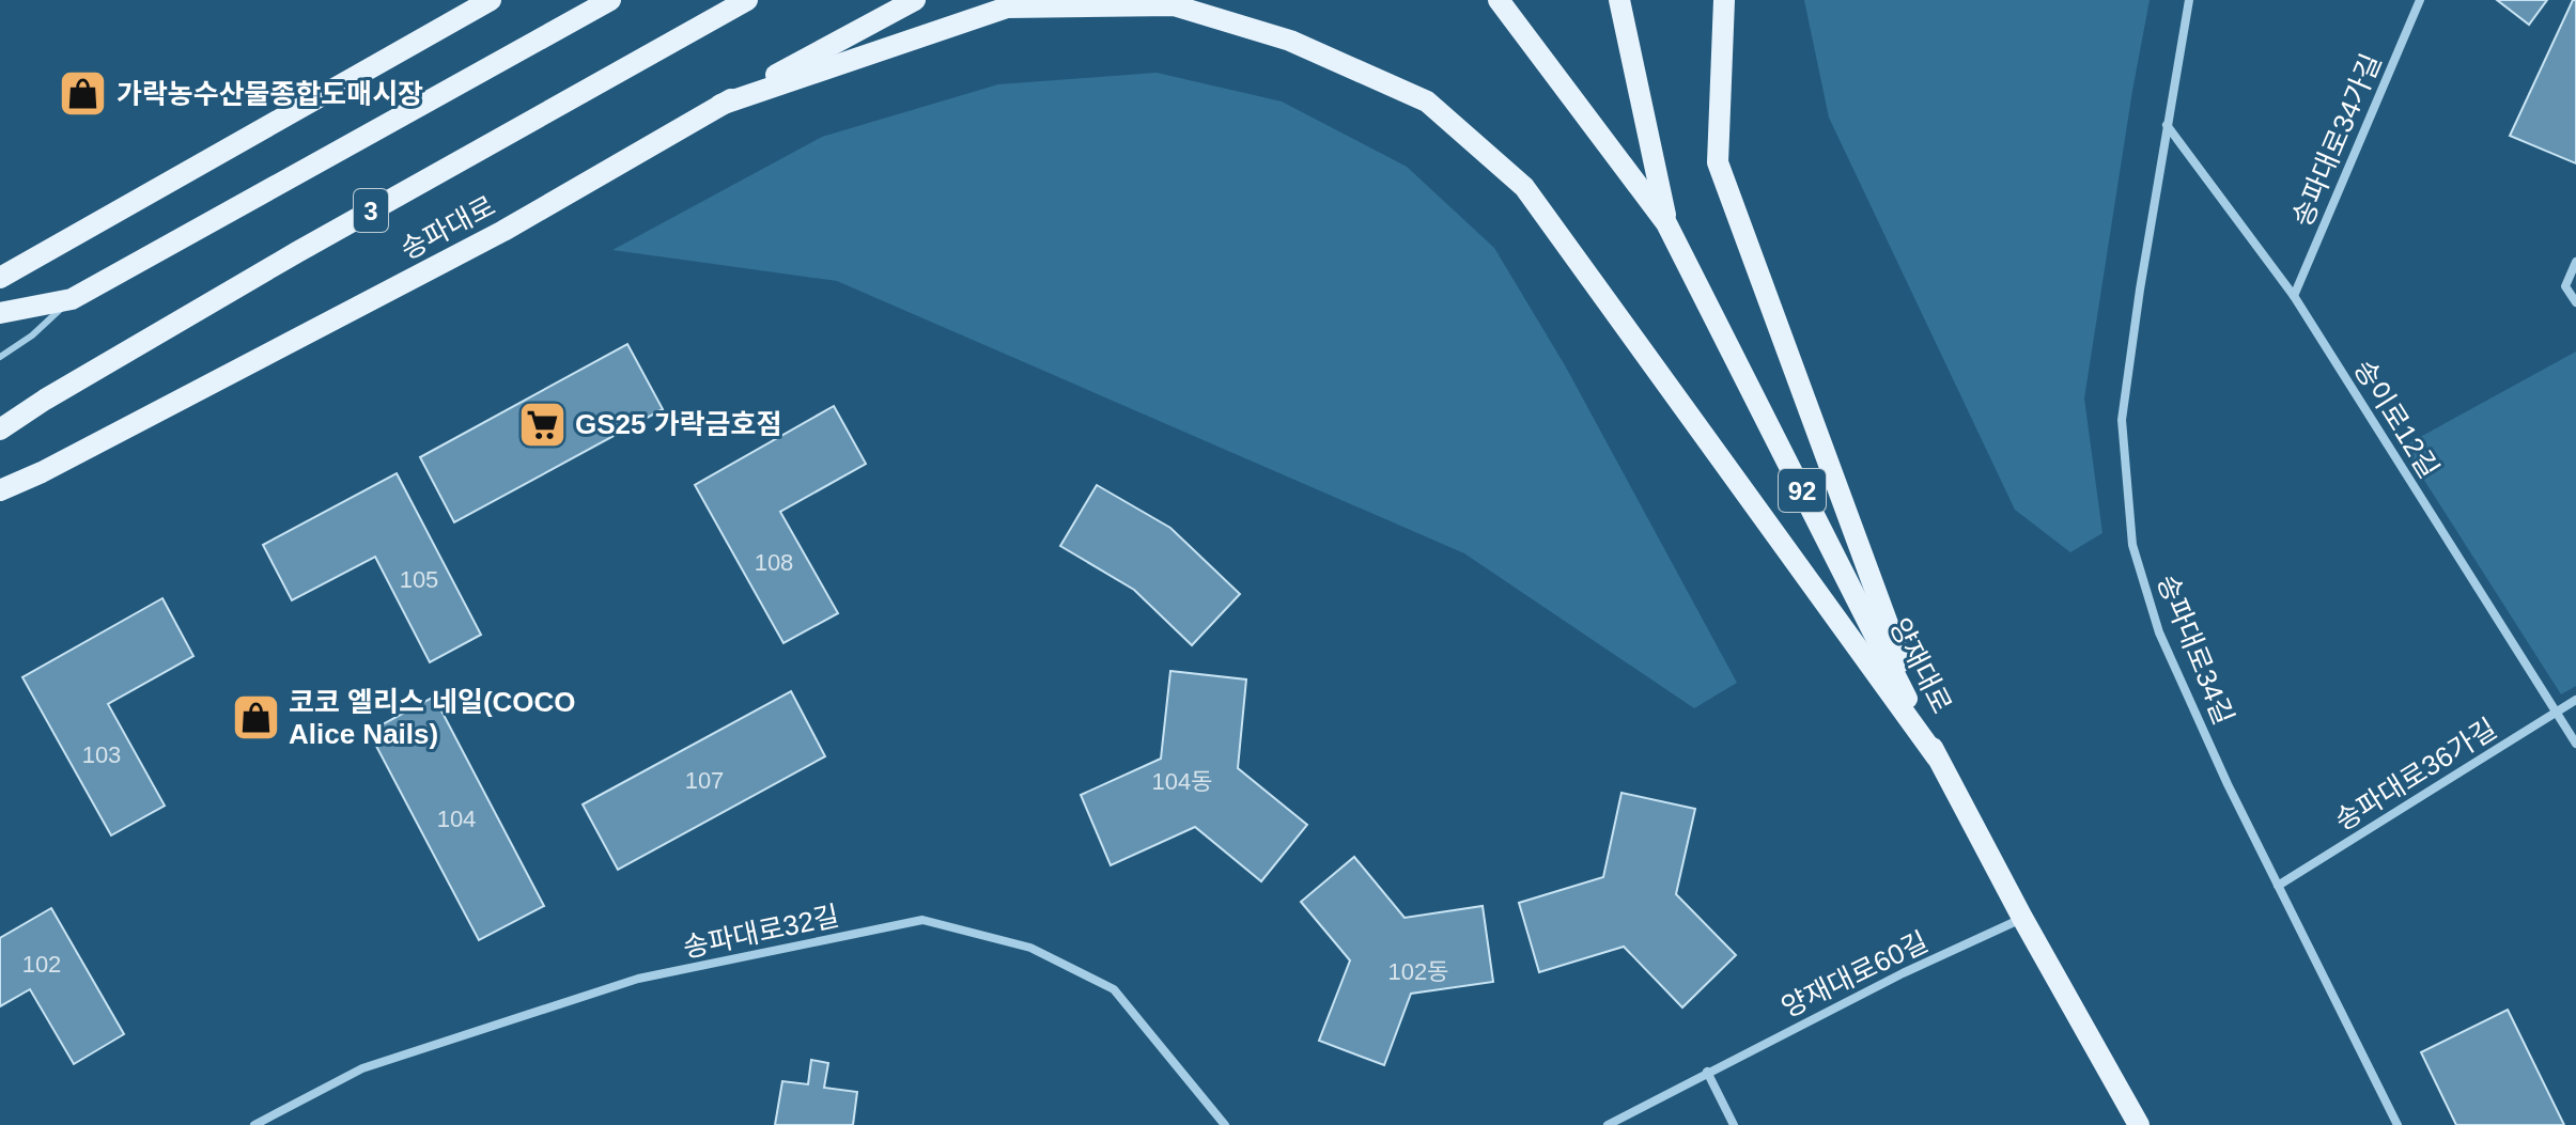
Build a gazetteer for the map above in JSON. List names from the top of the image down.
{
  "streets": {
    "main road": [
      "3",
      "송파대로",
      "92",
      "양재대로"
    ],
    "street": [
      "송파대로34가길",
      "송이로12길",
      "송파대로34길",
      "송파대로36가길",
      "송파대로32길",
      "양재대로60길"
    ]
  },
  "crossings": [
    ["송파대로34가길", "송이로12길"],
    ["송이로12길", "송파대로34길"],
    ["송이로12길", "송파대로36가길"],
    ["송파대로34길", "송파대로36가길"],
    ["양재대로", "양재대로60길"]
  ],
  "places": {
    "shop": ["가락농수산물종합도매시장", "코코 엘리스 네일(COCO Alice Nails)"],
    "supermarket": ["GS25 가락금호점"]
  },
  "house_numbers": [
    "108",
    "105",
    "103",
    "107",
    "104동",
    "104",
    "102",
    "102동"
  ]
}
